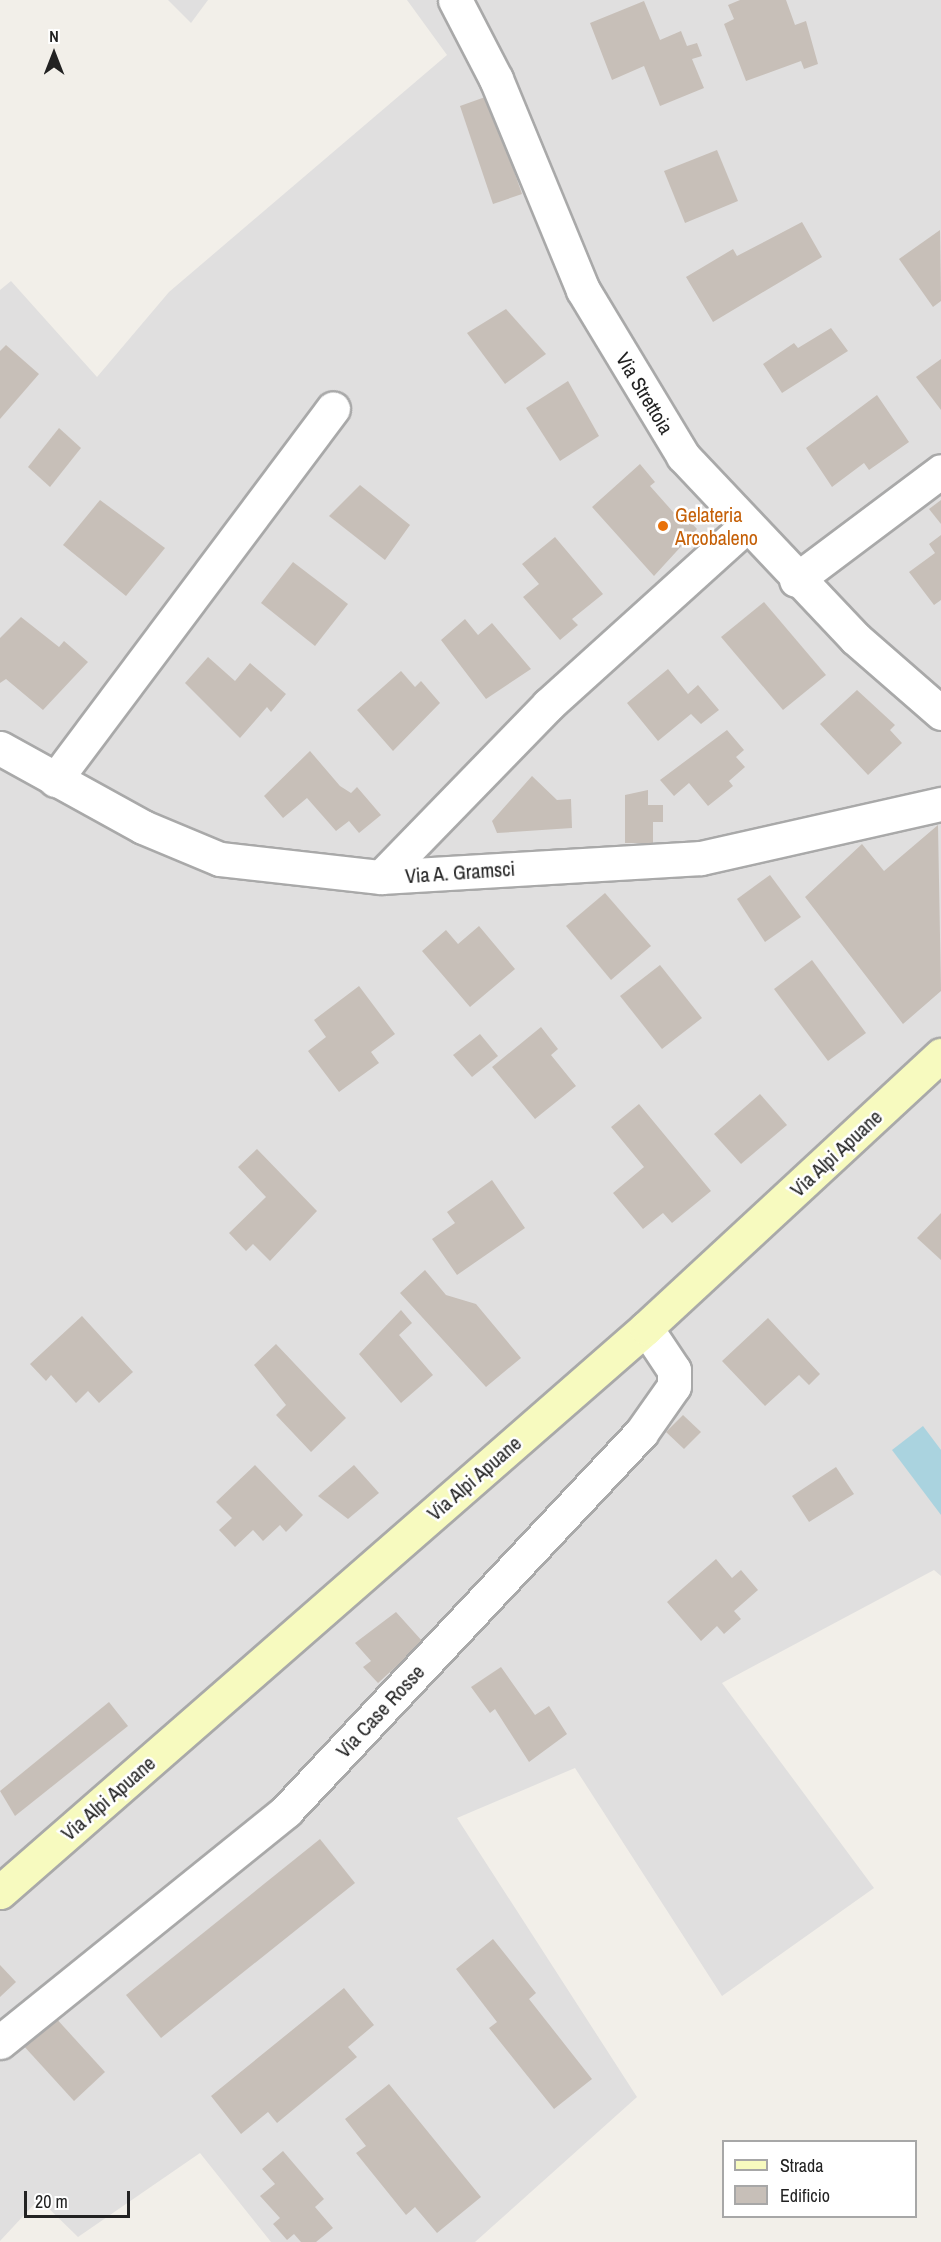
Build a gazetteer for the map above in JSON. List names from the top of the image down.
{
  "streets": {
    "main road": ["Via Alpi Apuane"],
    "street": ["Via Strettoia", "Via A. Gramsci", "Via Case Rosse"]
  },
  "crossings": [
    ["Via Alpi Apuane", "Via Case Rosse"]
  ],
  "places": ["Gelateria Arcobaleno"],
  "legend": ["Strada", "Edificio"],
  "scale_bar": "20 m",
  "north": "top"
}
